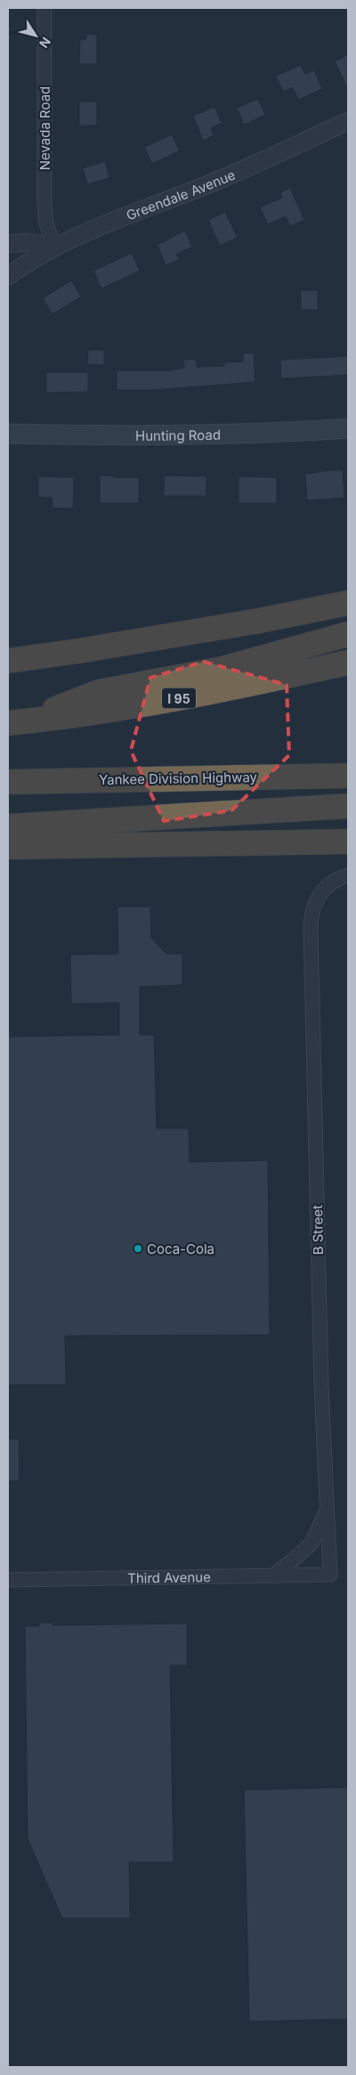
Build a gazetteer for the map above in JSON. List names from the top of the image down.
{
  "streets": {
    "highway": ["I 95", "Yankee Division Highway"],
    "main road": ["Hunting Road"],
    "street": [
      "Nevada Road",
      "Greendale Avenue",
      "B Street",
      "Third Avenue"
    ]
  },
  "crossings": [
    ["Nevada Road", "Greendale Avenue"],
    ["B Street", "Third Avenue"]
  ],
  "places": ["Coca-Cola"],
  "north": "bottom right"
}
